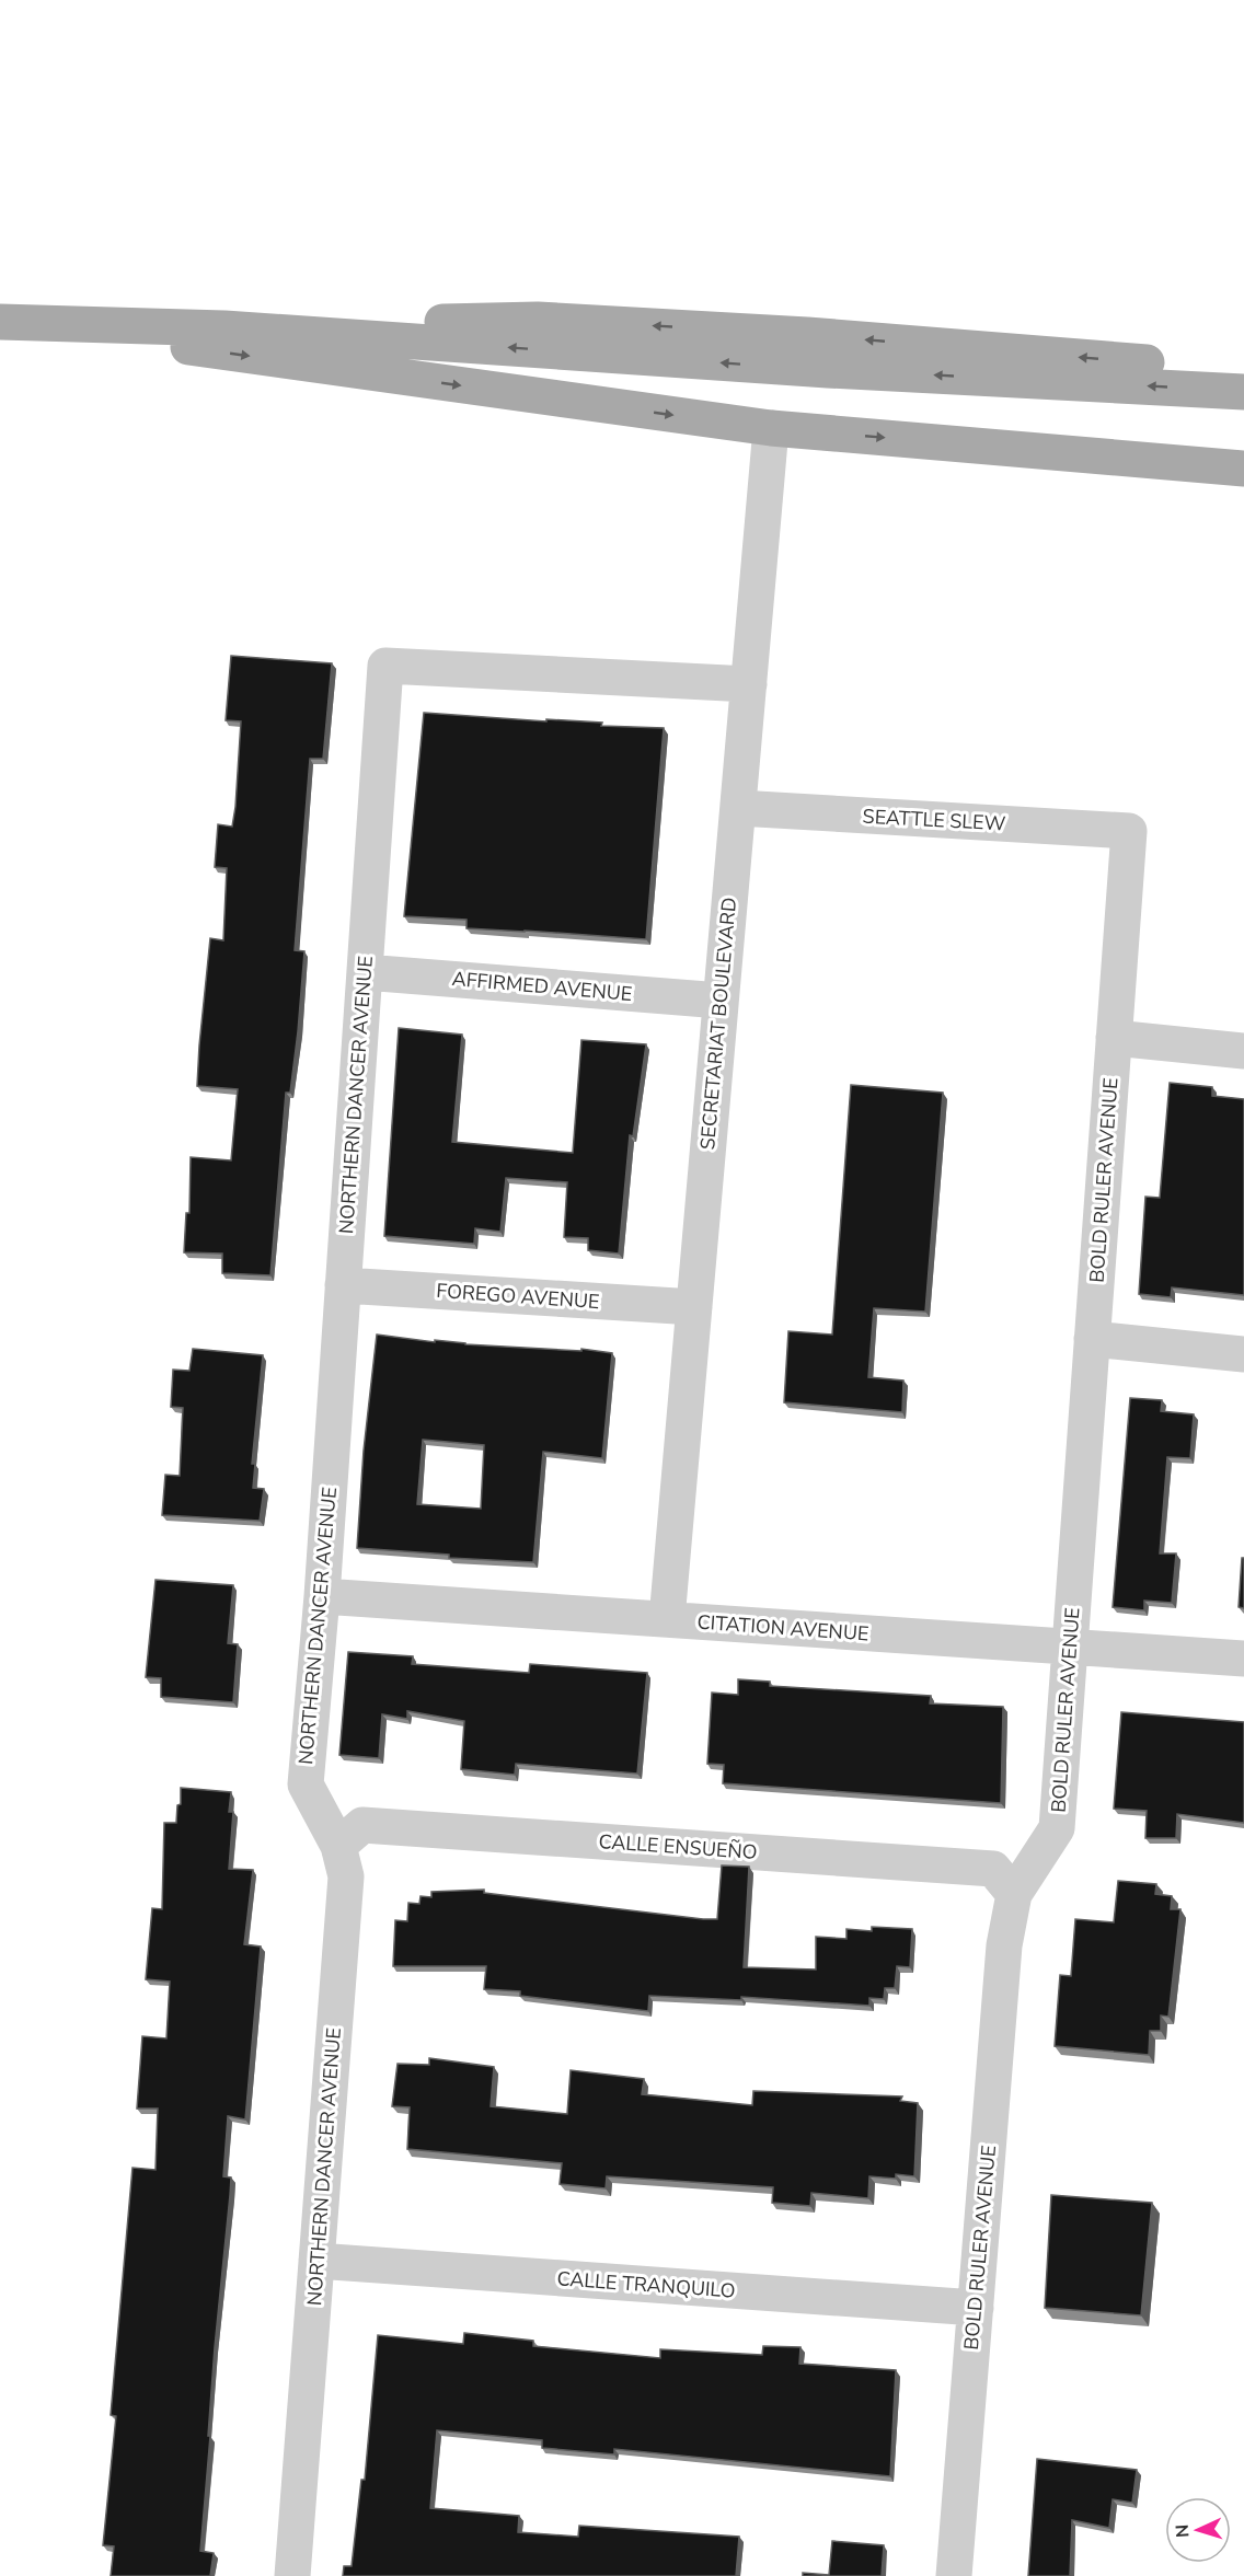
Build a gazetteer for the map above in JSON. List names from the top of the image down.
{
  "streets": {
    "street": [
      "SEATTLE SLEW",
      "AFFIRMED AVENUE",
      "SECRETARIAT BOULEVARD",
      "NORTHERN DANCER AVENUE",
      "BOLD RULER AVENUE",
      "FOREGO AVENUE",
      "CITATION AVENUE",
      "CALLE ENSUEÑO",
      "CALLE TRANQUILO"
    ]
  },
  "crossings": [
    ["SEATTLE SLEW", "SECRETARIAT BOULEVARD"],
    ["SEATTLE SLEW", "BOLD RULER AVENUE"],
    ["AFFIRMED AVENUE", "SECRETARIAT BOULEVARD"],
    ["AFFIRMED AVENUE", "NORTHERN DANCER AVENUE"],
    ["SECRETARIAT BOULEVARD", "NORTHERN DANCER AVENUE"],
    ["SECRETARIAT BOULEVARD", "FOREGO AVENUE"],
    ["SECRETARIAT BOULEVARD", "CITATION AVENUE"],
    ["NORTHERN DANCER AVENUE", "FOREGO AVENUE"],
    ["NORTHERN DANCER AVENUE", "CITATION AVENUE"],
    ["NORTHERN DANCER AVENUE", "CALLE ENSUEÑO"],
    ["NORTHERN DANCER AVENUE", "CALLE TRANQUILO"],
    ["BOLD RULER AVENUE", "CITATION AVENUE"],
    ["BOLD RULER AVENUE", "CALLE ENSUEÑO"],
    ["BOLD RULER AVENUE", "CALLE TRANQUILO"]
  ],
  "north": "left"
}
